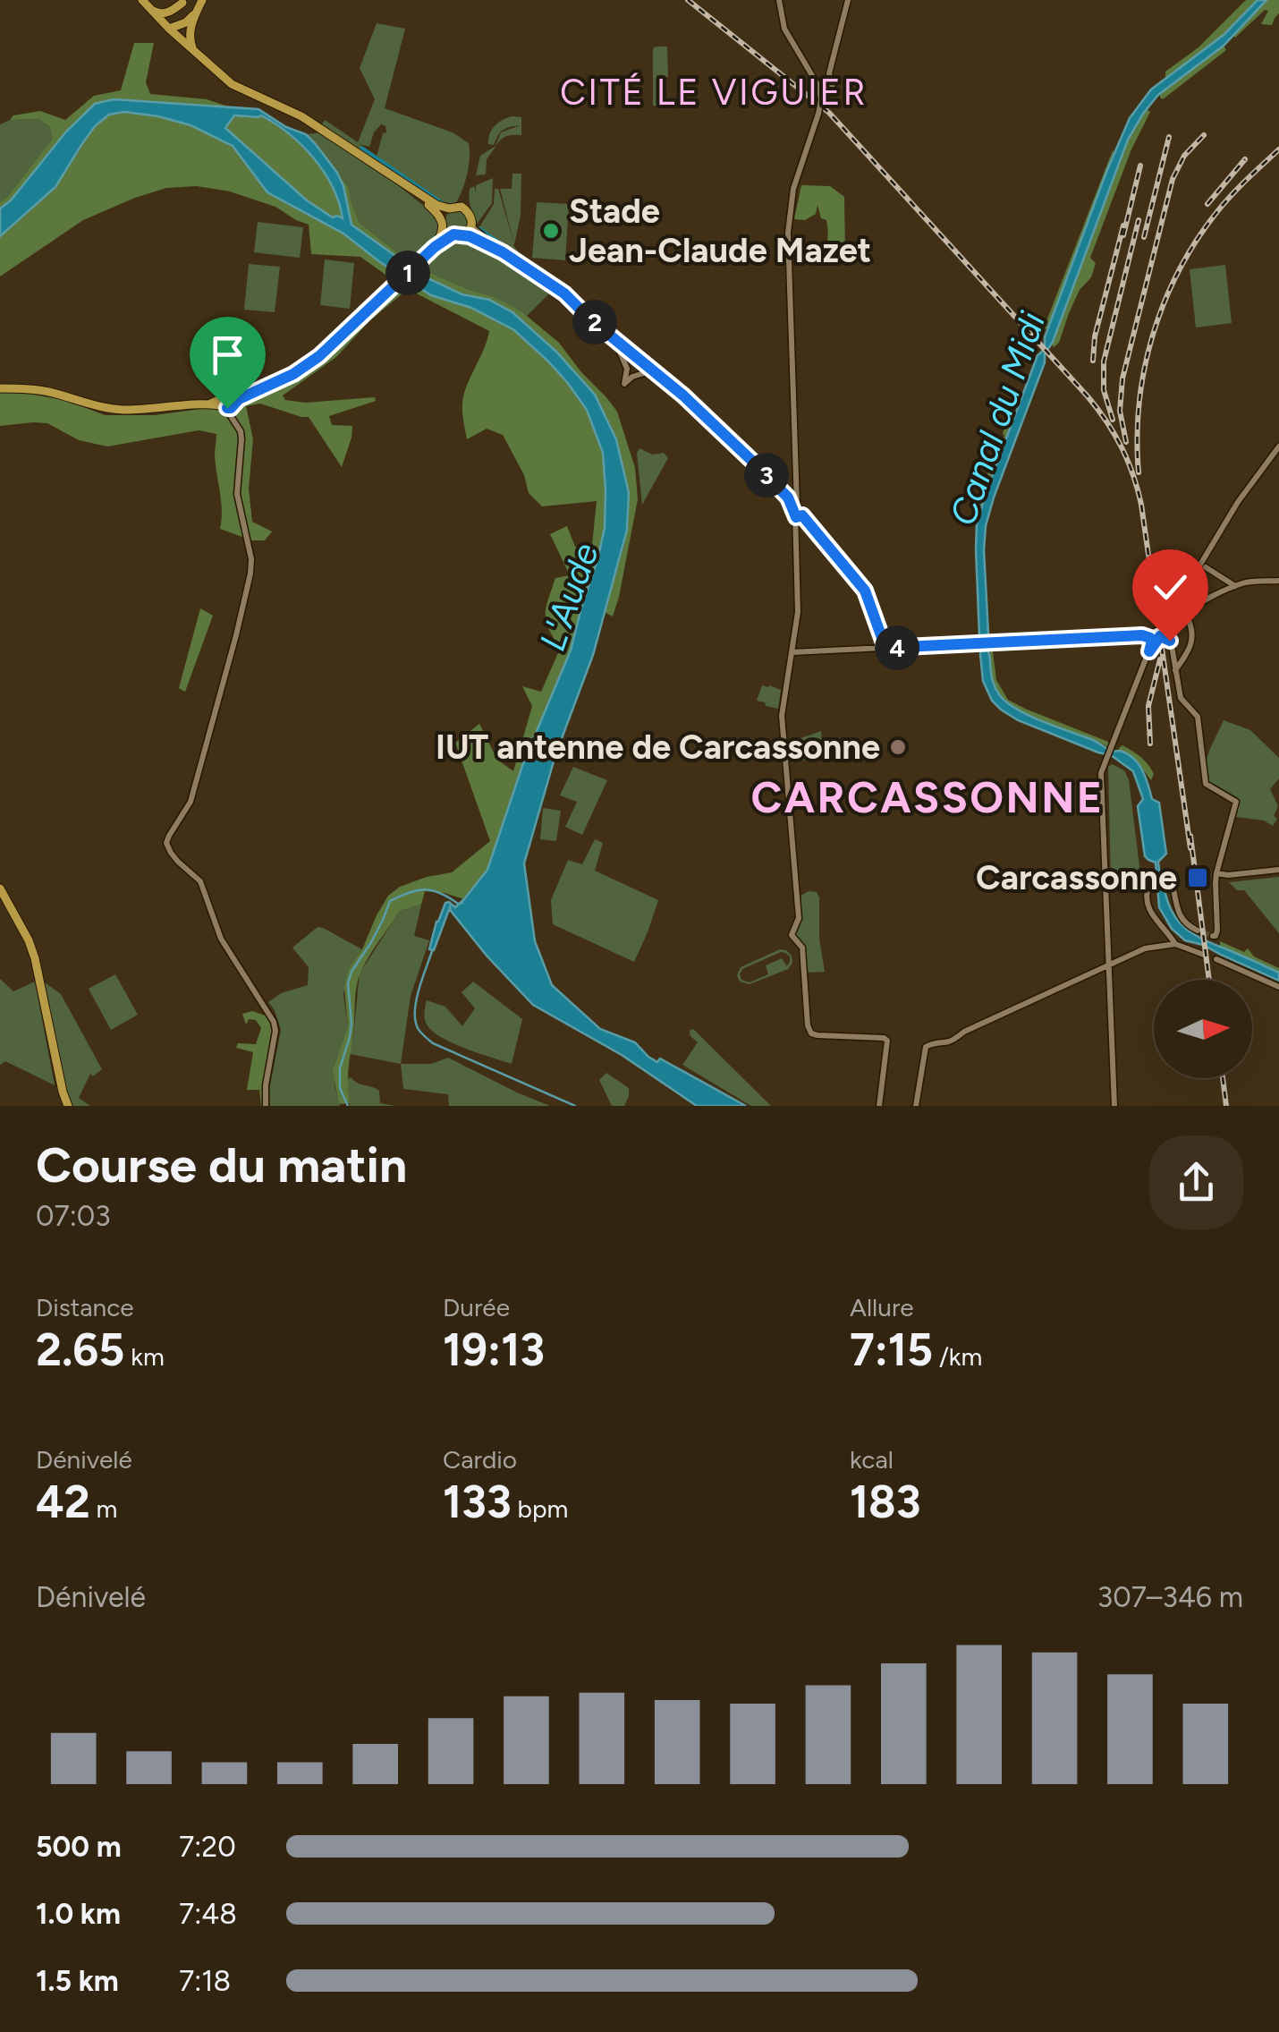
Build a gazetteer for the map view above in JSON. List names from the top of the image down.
{
  "districts": ["CITÉ LE VIGUIER", "CARCASSONNE"],
  "water": ["Canal du Midi", "L'Aude"],
  "places": {
    "other": ["Stade Jean-Claude Mazet", "IUT antenne de Carcassonne"],
    "transit": ["Carcassonne"]
  },
  "north": "right",
  "page": {
    "pins": [
      "1",
      "2",
      "3",
      "4"
    ],
    "heading": ["Course du matin", "07:03"],
    "stats": [
      ["Distance", "2.65 km"],
      ["Durée", "19:13"],
      ["Allure", "7:15 /km"],
      ["Dénivelé", "42 m"],
      ["Cardio", "133 bpm"],
      ["kcal", "183"]
    ],
    "chart": ["Dénivelé", "307–346 m"],
    "list": [
      {
        "name": "500 m",
        "note": "7:20"
      },
      {
        "name": "1.0 km",
        "note": "7:48"
      },
      {
        "name": "1.5 km",
        "note": "7:18"
      }
    ]
  }
}
